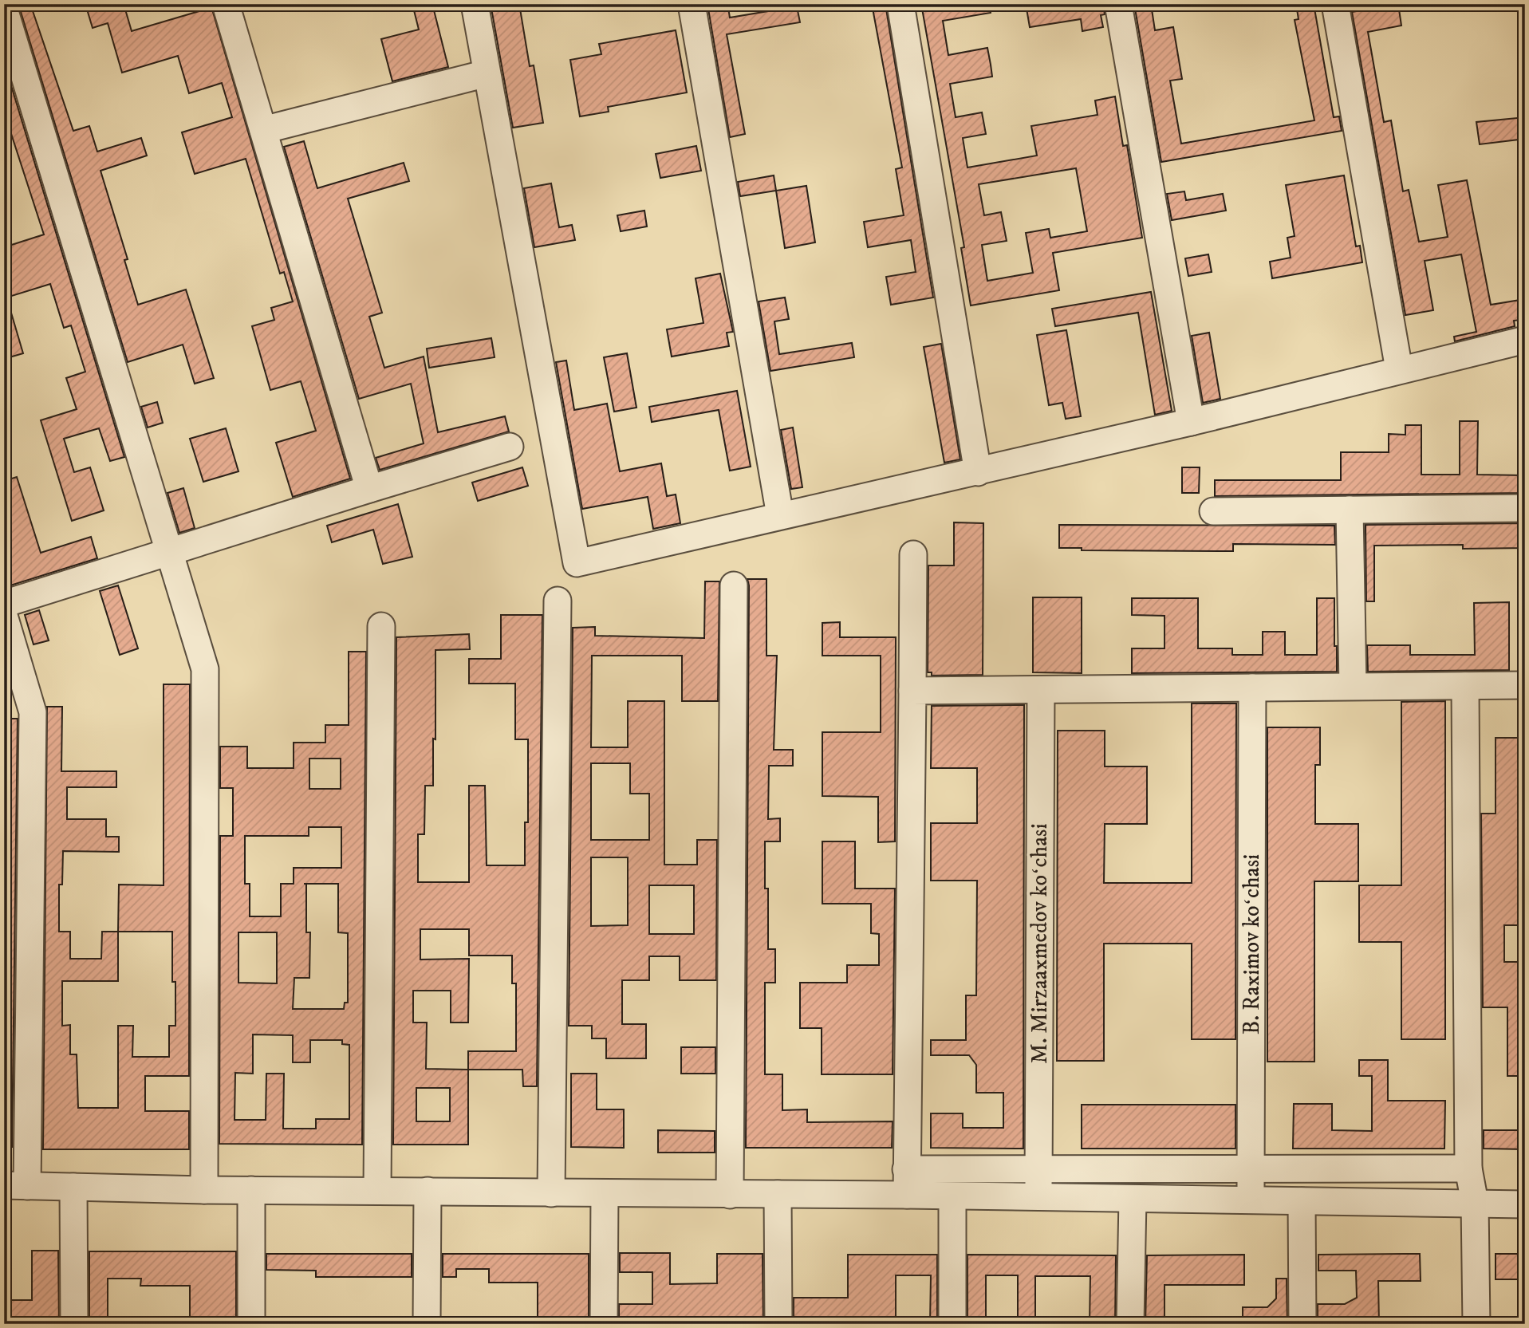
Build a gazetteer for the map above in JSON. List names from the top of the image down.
{
  "streets": {
    "street": ["M. Mirzaaxmedov koʻchasi", "B. Raximov koʻchasi"]
  }
}
